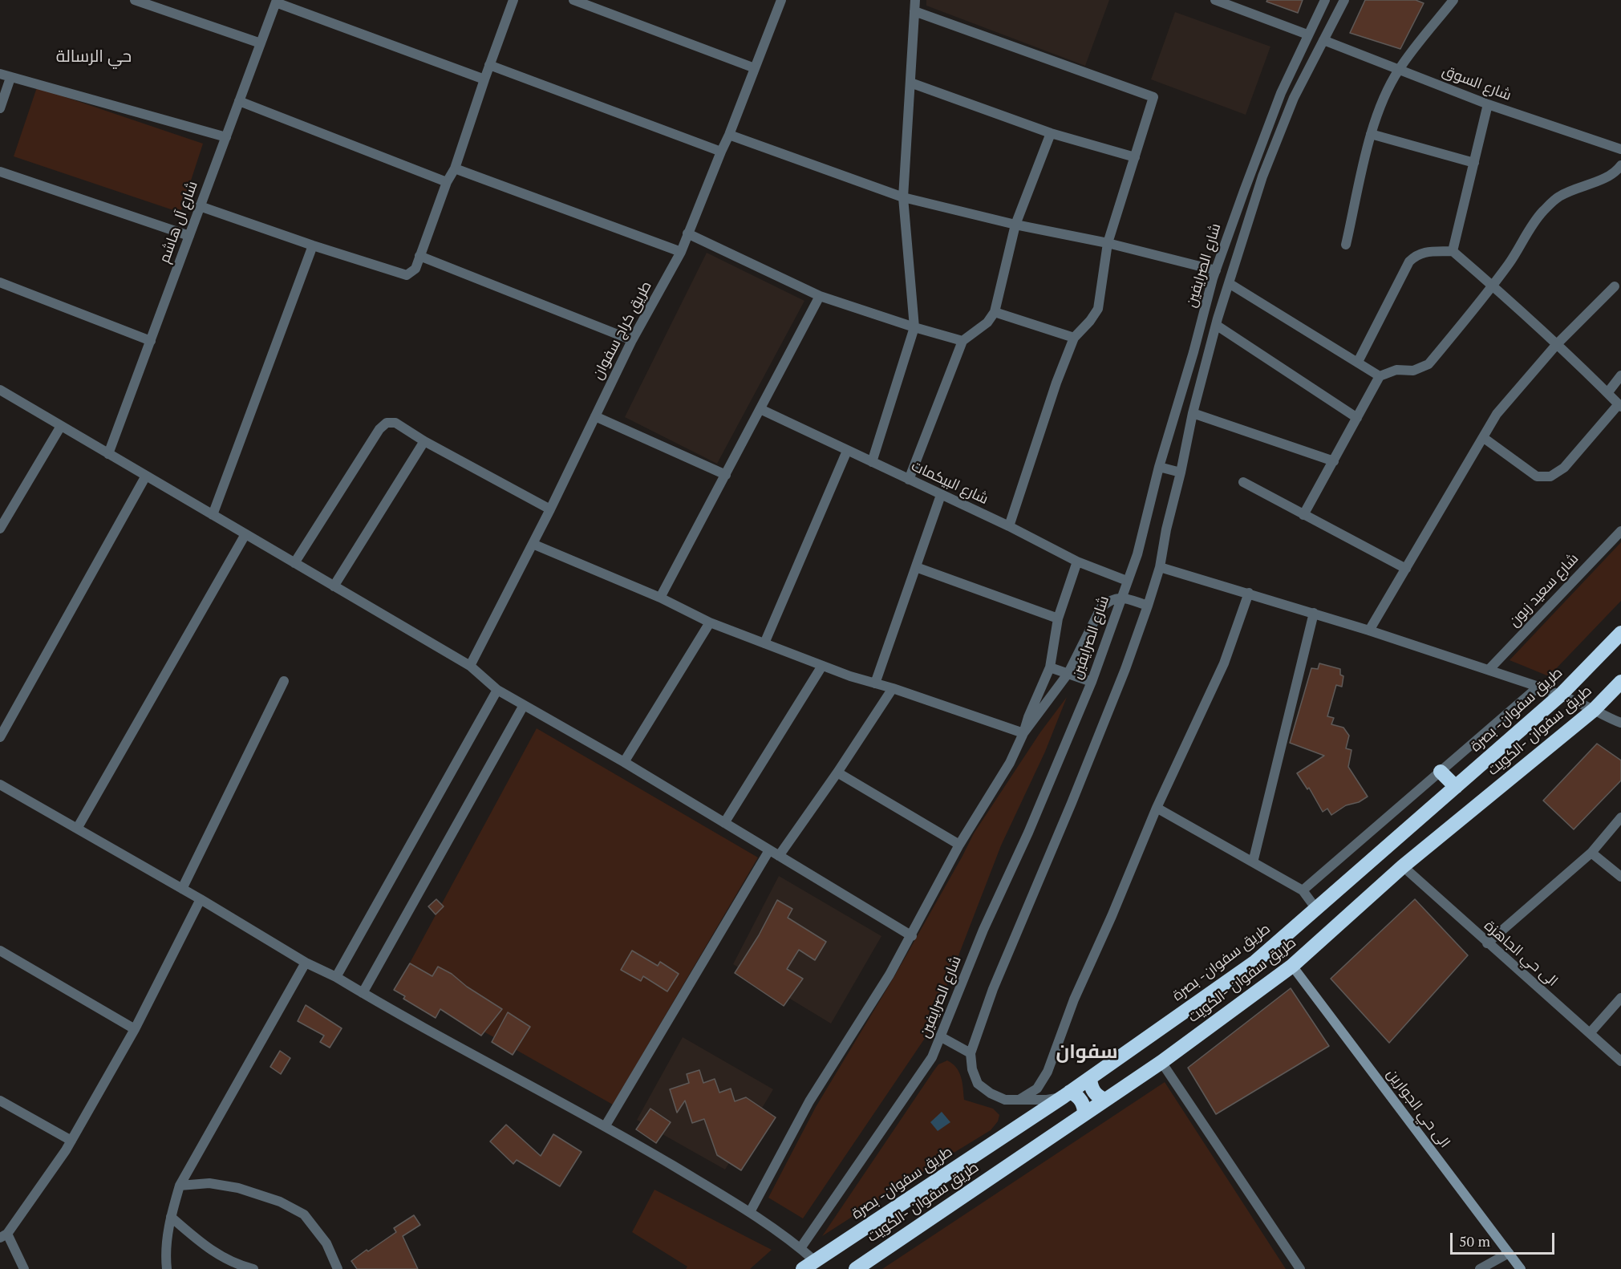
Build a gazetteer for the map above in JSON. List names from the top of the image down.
{
  "streets": {
    "highway": ["طريق سفوان- بصرة", "طريق سفوان -الكويت"],
    "main road": ["الى حي الجوارين"],
    "street": [
      "شارع السوق",
      "شارع آل هاشم",
      "شارع الصرايفين",
      "طريق كراج سفوان",
      "شارع البيكمات",
      "شارع سعيد زبون",
      "الى حي الجاهزة"
    ]
  },
  "crossings": [
    ["شارع السوق", "شارع الصرايفين"],
    ["شارع الصرايفين", "شارع البيكمات"],
    ["طريق سفوان -الكويت", "الى حي الجاهزة"],
    ["طريق سفوان -الكويت", "الى حي الجوارين"]
  ],
  "districts": ["حي الرسالة", "سفوان"],
  "scale_bar": "50 m"
}
